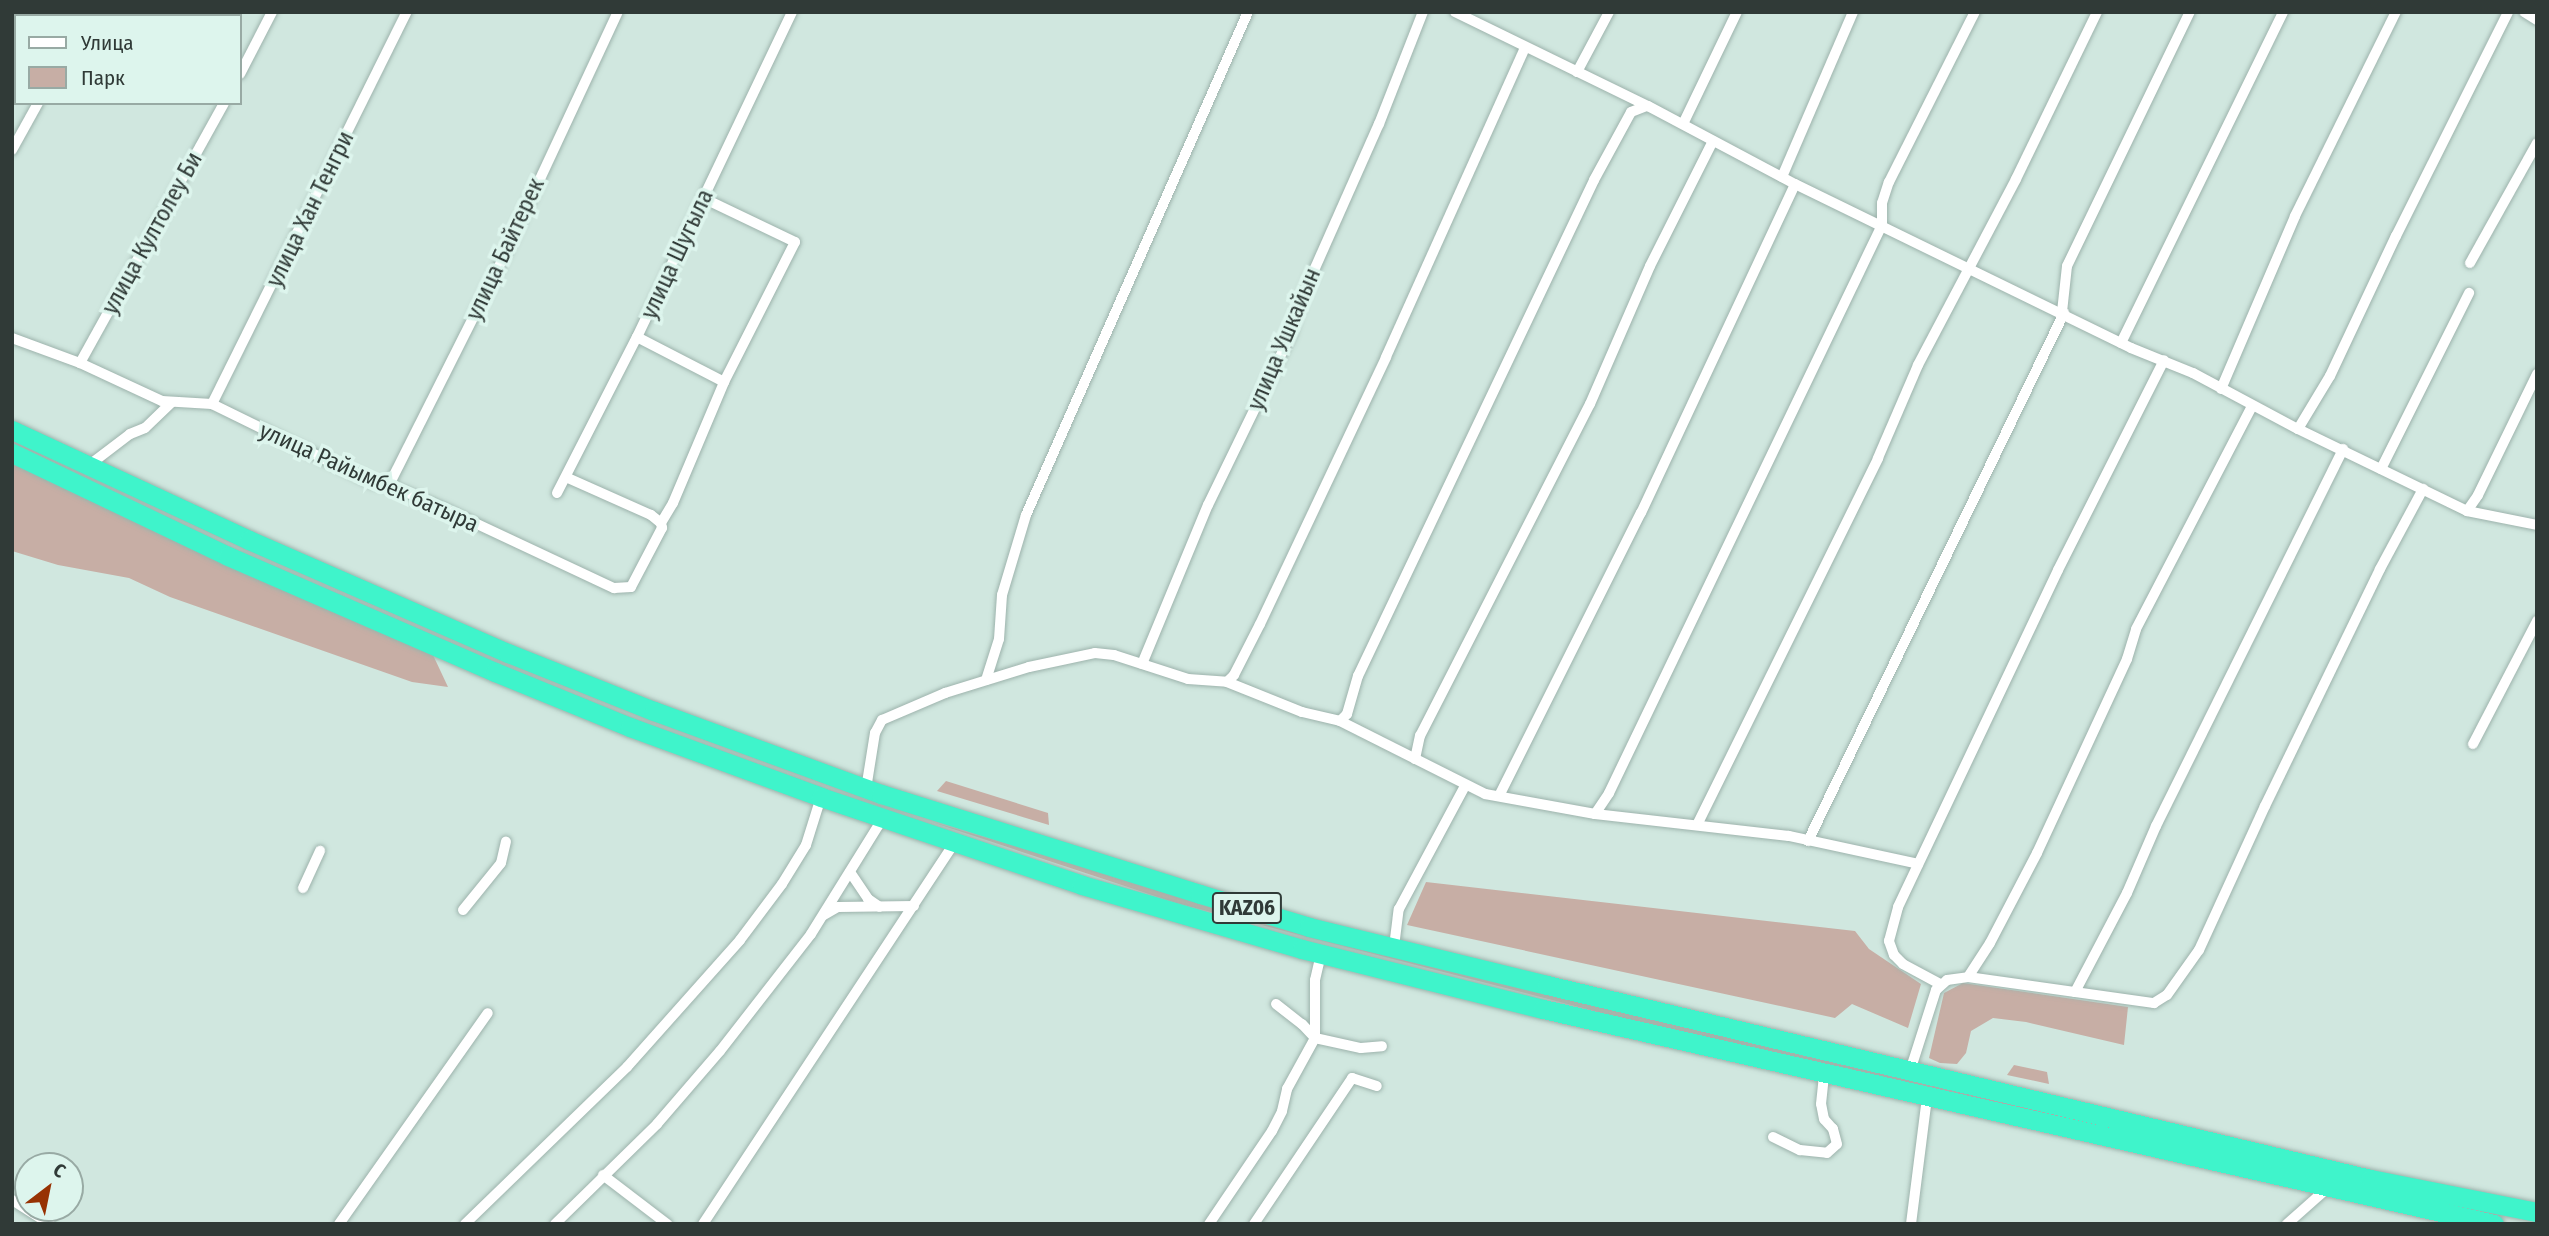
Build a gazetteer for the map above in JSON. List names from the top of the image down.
{
  "streets": {
    "highway": ["KАZ06"],
    "street": [
      "улица Хан Тенгри",
      "улица Култолеу Би",
      "улица Байтерек",
      "улица Шугыла",
      "улица Ушкайын",
      "улица Райымбек батыра"
    ]
  },
  "crossings": [
    ["улица Хан Тенгри", "улица Райымбек батыра"],
    ["улица Култолеу Би", "улица Райымбек батыра"],
    ["улица Байтерек", "улица Райымбек батыра"]
  ],
  "legend": ["Улица", "Парк"],
  "north": "top right"
}
